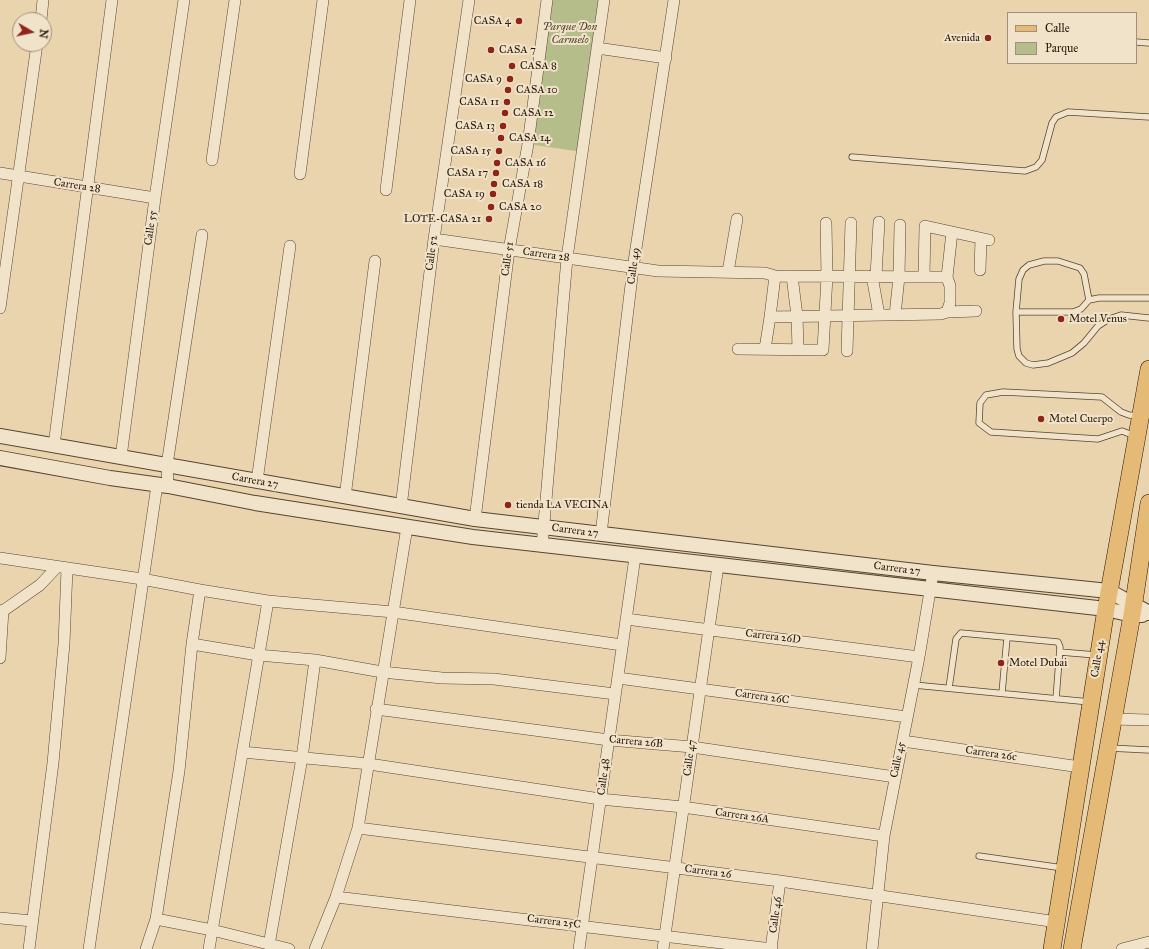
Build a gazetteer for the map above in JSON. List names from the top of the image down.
{
  "streets": {
    "main road": ["Calle 44"],
    "street": [
      "Carrera 28",
      "Calle 55",
      "Calle 52",
      "Calle 51",
      "Calle 49",
      "Carrera 27",
      "Carrera 26D",
      "Carrera 26C",
      "Carrera 26B",
      "Carrera 26c",
      "Calle 47",
      "Calle 45",
      "Calle 48",
      "Carrera 26A",
      "Carrera 26",
      "Calle 46",
      "Carrera 25C"
    ]
  },
  "crossings": [
    ["Carrera 28", "Calle 55"],
    ["Carrera 28", "Calle 52"],
    ["Carrera 28", "Calle 51"],
    ["Carrera 28", "Calle 49"],
    ["Calle 55", "Carrera 27"],
    ["Calle 52", "Carrera 27"],
    ["Calle 51", "Carrera 27"],
    ["Calle 49", "Carrera 27"],
    ["Carrera 27", "Calle 44"],
    ["Carrera 27", "Calle 47"],
    ["Carrera 27", "Calle 45"],
    ["Carrera 27", "Calle 48"],
    ["Carrera 26D", "Calle 47"],
    ["Carrera 26D", "Calle 45"],
    ["Carrera 26D", "Calle 48"],
    ["Calle 44", "Carrera 26c"],
    ["Calle 44", "Carrera 26"],
    ["Carrera 26C", "Calle 47"],
    ["Carrera 26C", "Calle 45"],
    ["Carrera 26C", "Calle 48"],
    ["Carrera 26B", "Calle 47"],
    ["Carrera 26B", "Calle 45"],
    ["Carrera 26B", "Calle 48"],
    ["Carrera 26c", "Calle 45"],
    ["Calle 47", "Carrera 26A"],
    ["Calle 47", "Carrera 26"],
    ["Calle 47", "Carrera 25C"],
    ["Calle 45", "Carrera 26A"],
    ["Calle 45", "Carrera 26"],
    ["Calle 48", "Carrera 26A"],
    ["Calle 48", "Carrera 26"],
    ["Calle 48", "Carrera 25C"],
    ["Carrera 26", "Calle 46"],
    ["Calle 46", "Carrera 25C"]
  ],
  "parks": ["Parque Don Carmelo"],
  "places": [
    "CASA 4",
    "Avenida",
    "CASA 7",
    "CASA 8",
    "CASA 9",
    "CASA 10",
    "CASA 11",
    "CASA 12",
    "CASA 13",
    "CASA 14",
    "CASA 15",
    "CASA 16",
    "CASA 17",
    "CASA 18",
    "CASA 19",
    "CASA 20",
    "LOTE-CASA 21",
    "Motel Venus",
    "Motel Cuerpo",
    "tienda LA VECINA",
    "Motel Dubai"
  ],
  "legend": ["Calle", "Parque"],
  "north": "right"
}
